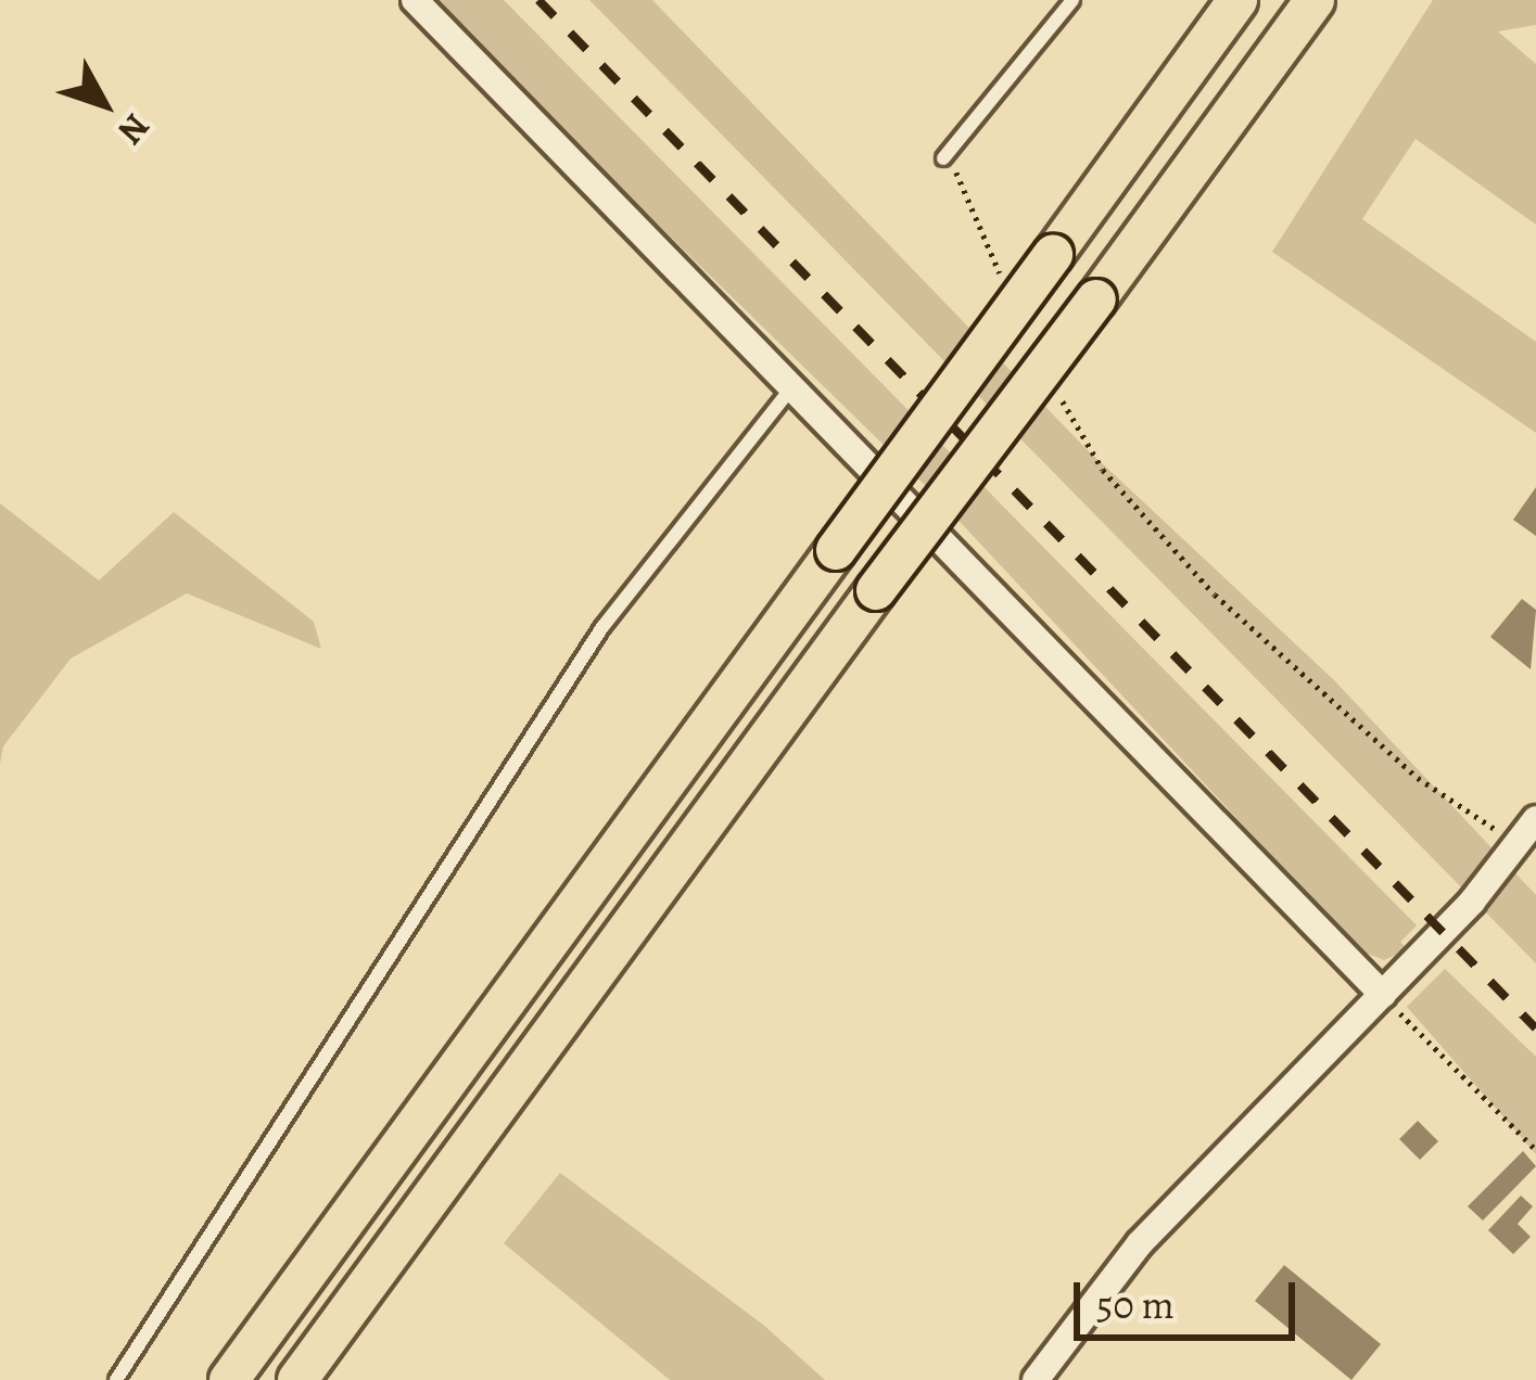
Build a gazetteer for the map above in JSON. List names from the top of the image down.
{
  "scale_bar": "50 m",
  "north": "bottom right"
}
